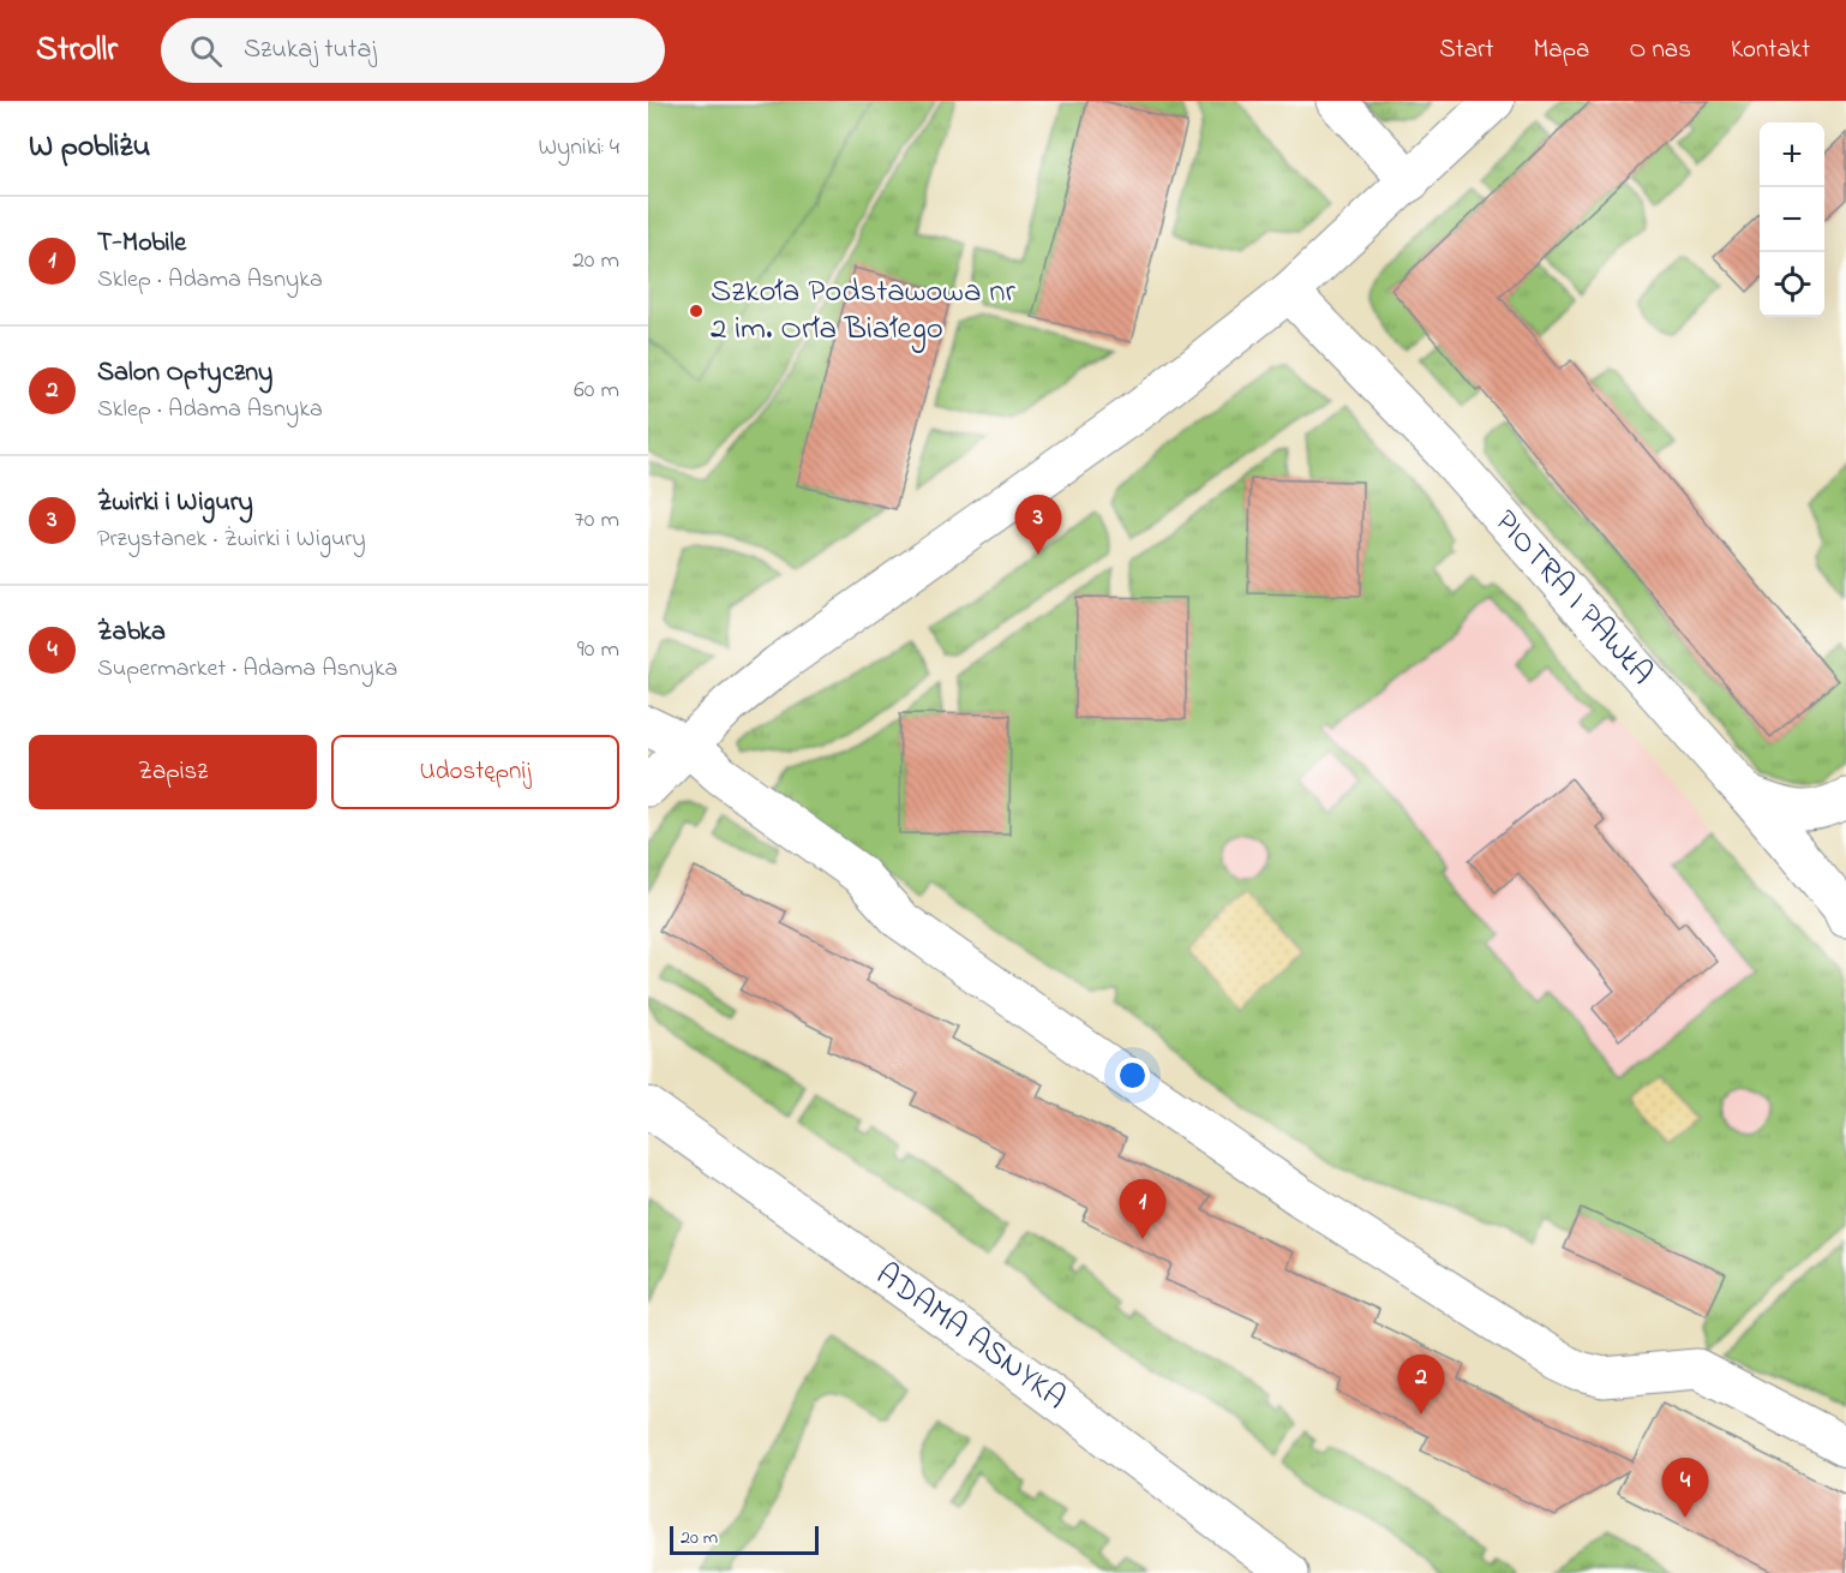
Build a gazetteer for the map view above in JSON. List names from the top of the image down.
{
  "streets": {
    "street": ["PIOTRA I PAWŁA", "ADAMA ASNYKA"]
  },
  "places": ["Szkoła Podstawowa nr 2 im. Orła Białego"],
  "scale_bar": "20 m",
  "page": {
    "header": "Strollr",
    "search": "Szukaj tutaj",
    "nav": [
      "Start",
      "Mapa",
      "O nas",
      "Kontakt"
    ],
    "heading": ["W pobliżu", "Wyniki: 4"],
    "map_buttons": ["+", "−"],
    "list": [
      {
        "mark": "1",
        "name": "T-Mobile",
        "note": "Sklep · Adama Asnyka",
        "value": "20 m"
      },
      {
        "mark": "2",
        "name": "Salon Optyczny",
        "note": "Sklep · Adama Asnyka",
        "value": "60 m"
      },
      {
        "mark": "3",
        "name": "Żwirki i Wigury",
        "note": "Przystanek · Żwirki i Wigury",
        "value": "70 m"
      },
      {
        "mark": "4",
        "name": "Żabka",
        "note": "Supermarket · Adama Asnyka",
        "value": "90 m"
      }
    ],
    "pins": [
      "3",
      "1",
      "2",
      "4"
    ],
    "buttons": ["Zapisz", "Udostępnij"],
    "scale": "20 m"
  }
}
